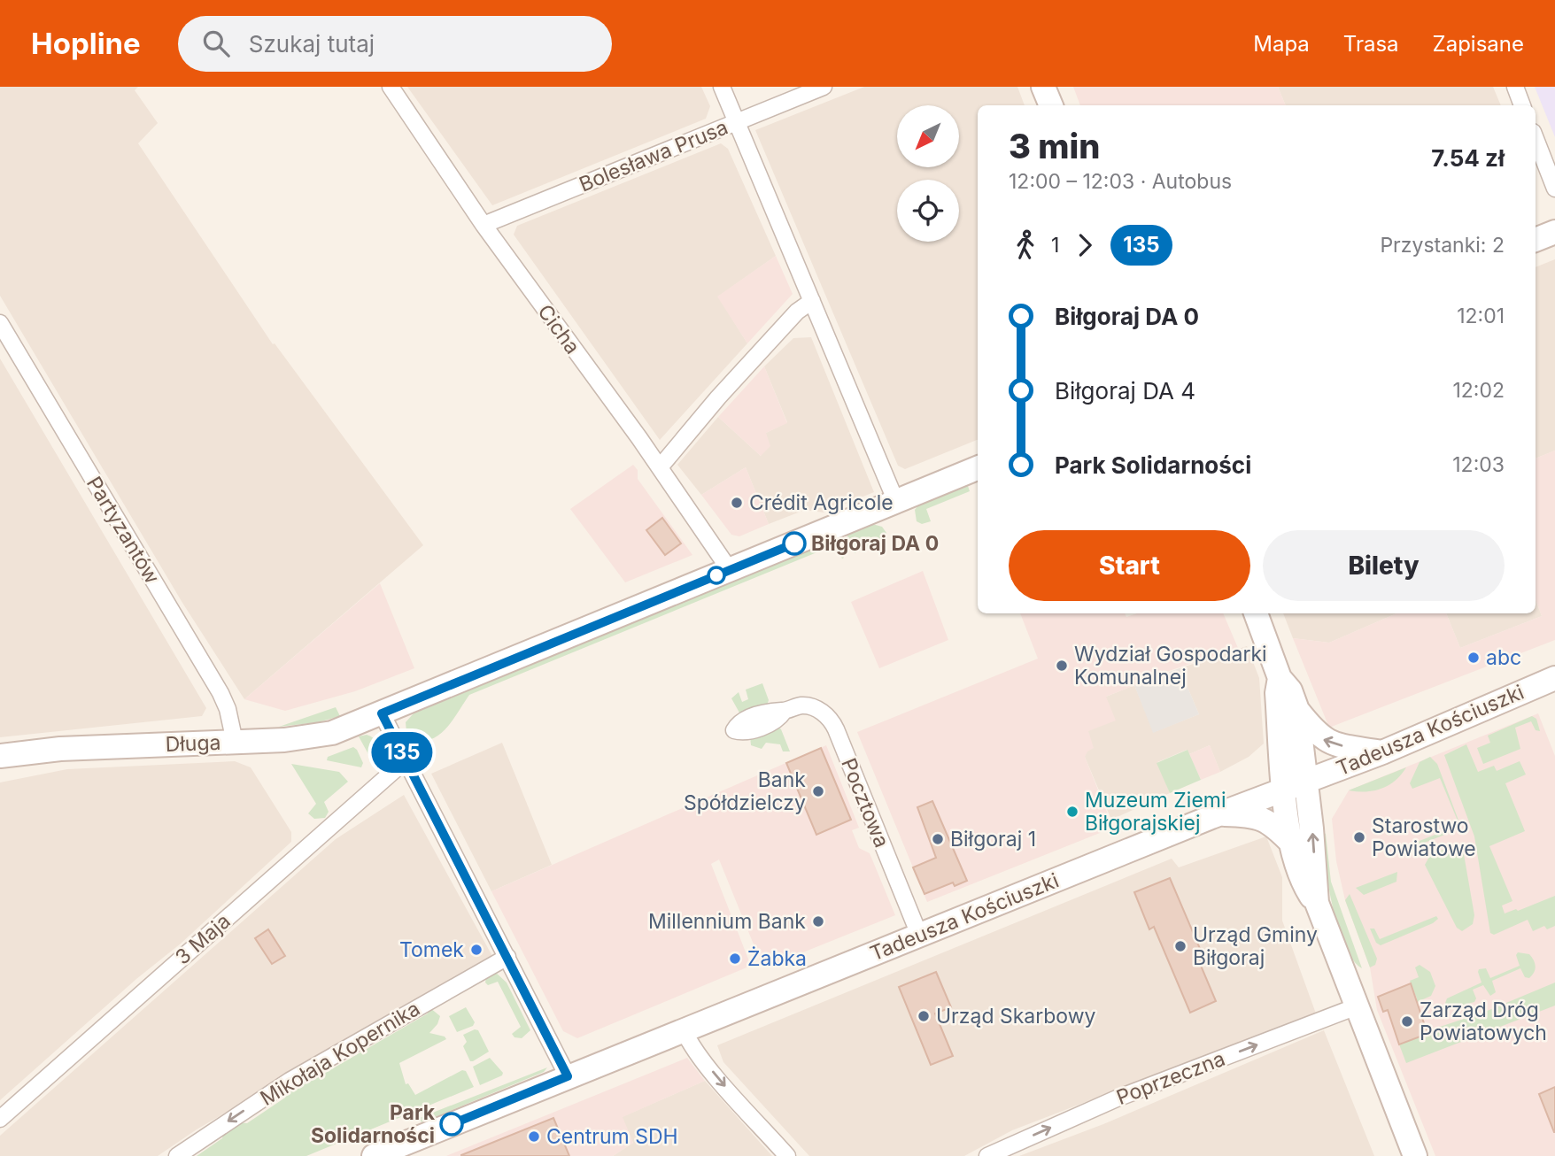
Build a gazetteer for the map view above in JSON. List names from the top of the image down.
{
  "streets": {
    "street": [
      "Bolesława Prusa",
      "Cicha",
      "Partyzantów",
      "Tadeusza Kościuszki",
      "Długa",
      "Pocztowa",
      "3 Maja",
      "Mikołaja Kopernika",
      "Poprzeczna"
    ]
  },
  "crossings": [
    ["Bolesława Prusa", "Cicha"],
    ["Cicha", "Długa"],
    ["Partyzantów", "Długa"],
    ["Tadeusza Kościuszki", "Pocztowa"]
  ],
  "one_way": ["Mikołaja Kopernika", "Poprzeczna"],
  "places": [
    "Crédit Agricole",
    "Biłgoraj DA 0",
    "abc",
    "Wydział Gospodarki Komunalnej",
    "Bank Spółdzielczy",
    "Muzeum Ziemi Biłgorajskiej",
    "Starostwo Powiatowe",
    "Biłgoraj 1",
    "Millennium Bank",
    "Urząd Gminy Biłgoraj",
    "Tomek",
    "Żabka",
    "Urząd Skarbowy",
    "Zarząd Dróg Powiatowych",
    "Park Solidarności",
    "Centrum SDH"
  ],
  "lines": ["bus line 135"],
  "north": "bottom left",
  "page": {
    "header": "Hopline",
    "search": "Szukaj tutaj",
    "nav": ["Mapa", "Trasa", "Zapisane"],
    "on_map": "135",
    "heading": ["3 min", "12:00 – 12:03 · Autobus", "7.54 zł"],
    "legs": ["1", "135", "Przystanki: 2"],
    "list": [
      {
        "name": "Biłgoraj DA 0",
        "value": "12:01"
      },
      {
        "name": "Biłgoraj DA 4",
        "value": "12:02"
      },
      {
        "name": "Park Solidarności",
        "value": "12:03"
      }
    ],
    "buttons": ["Start", "Bilety"]
  }
}
